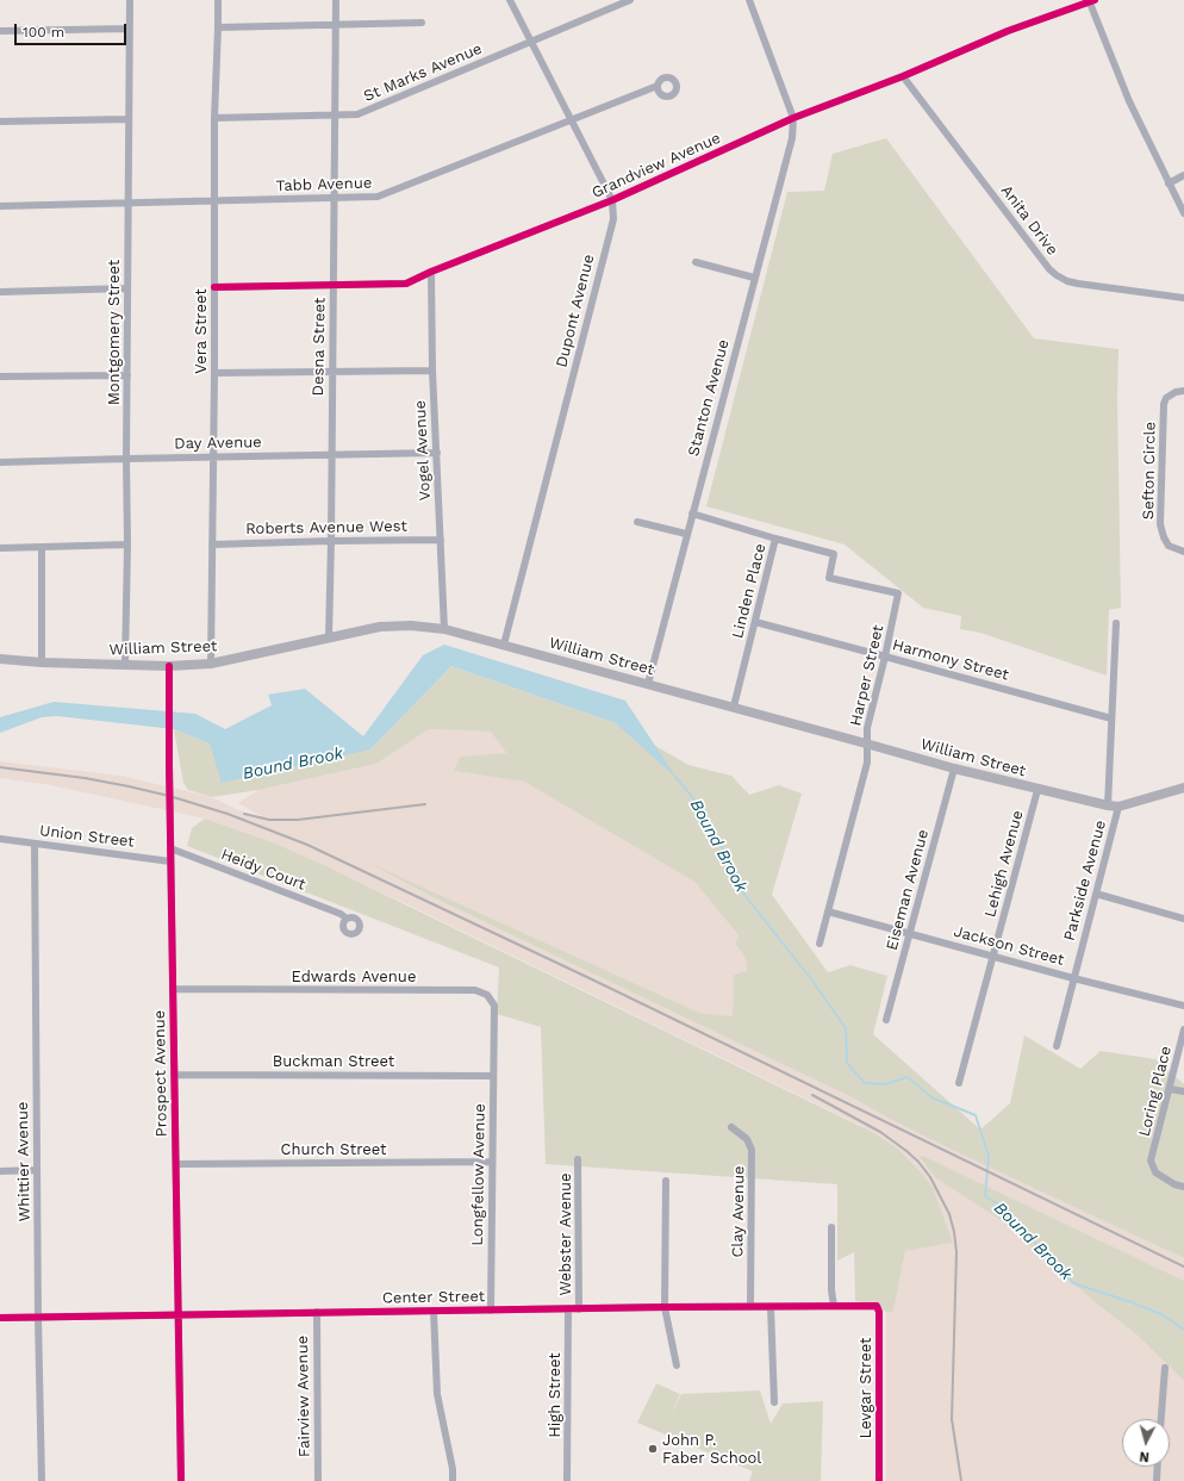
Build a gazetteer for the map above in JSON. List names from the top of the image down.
{
  "streets": {
    "main road": ["William Street"],
    "street": [
      "St Marks Avenue",
      "Grandview Avenue",
      "Tabb Avenue",
      "Anita Drive",
      "Dupont Avenue",
      "Vera Street",
      "Montgomery Street",
      "Desna Street",
      "Stanton Avenue",
      "Day Avenue",
      "Vogel Avenue",
      "Sefton Circle",
      "Roberts Avenue West",
      "Linden Place",
      "Harmony Street",
      "Harper Street",
      "Union Street",
      "Lehigh Avenue",
      "Heidy Court",
      "Parkside Avenue",
      "Eiseman Avenue",
      "Jackson Street",
      "Edwards Avenue",
      "Buckman Street",
      "Prospect Avenue",
      "Loring Place",
      "Church Street",
      "Whittier Avenue",
      "Longfellow Avenue",
      "Clay Avenue",
      "Webster Avenue",
      "Center Street",
      "Levgar Street",
      "High Street",
      "Fairview Avenue"
    ]
  },
  "crossings": [
    ["St Marks Avenue", "Dupont Avenue"],
    ["St Marks Avenue", "Vera Street"],
    ["St Marks Avenue", "Desna Street"],
    ["Grandview Avenue", "Anita Drive"],
    ["Grandview Avenue", "Dupont Avenue"],
    ["Grandview Avenue", "Vera Street"],
    ["Grandview Avenue", "Desna Street"],
    ["Grandview Avenue", "Stanton Avenue"],
    ["Grandview Avenue", "Vogel Avenue"],
    ["Tabb Avenue", "Dupont Avenue"],
    ["Tabb Avenue", "Vera Street"],
    ["Tabb Avenue", "Montgomery Street"],
    ["Tabb Avenue", "Desna Street"],
    ["Dupont Avenue", "William Street"],
    ["Vera Street", "Day Avenue"],
    ["Vera Street", "Roberts Avenue West"],
    ["Vera Street", "William Street"],
    ["Montgomery Street", "Day Avenue"],
    ["Montgomery Street", "William Street"],
    ["Desna Street", "Day Avenue"],
    ["Desna Street", "Roberts Avenue West"],
    ["Desna Street", "William Street"],
    ["Stanton Avenue", "Linden Place"],
    ["Stanton Avenue", "William Street"],
    ["Day Avenue", "Vogel Avenue"],
    ["Vogel Avenue", "Roberts Avenue West"],
    ["Vogel Avenue", "William Street"],
    ["Linden Place", "William Street"],
    ["Linden Place", "Harmony Street"],
    ["Linden Place", "Harper Street"],
    ["William Street", "Harper Street"],
    ["William Street", "Lehigh Avenue"],
    ["William Street", "Parkside Avenue"],
    ["William Street", "Eiseman Avenue"],
    ["William Street", "Prospect Avenue"],
    ["Harmony Street", "Harper Street"],
    ["Harmony Street", "Parkside Avenue"],
    ["Harper Street", "Jackson Street"],
    ["Union Street", "Prospect Avenue"],
    ["Union Street", "Whittier Avenue"],
    ["Lehigh Avenue", "Jackson Street"],
    ["Heidy Court", "Prospect Avenue"],
    ["Parkside Avenue", "Jackson Street"],
    ["Eiseman Avenue", "Jackson Street"],
    ["Edwards Avenue", "Prospect Avenue"],
    ["Edwards Avenue", "Longfellow Avenue"],
    ["Buckman Street", "Prospect Avenue"],
    ["Buckman Street", "Longfellow Avenue"],
    ["Prospect Avenue", "Church Street"],
    ["Prospect Avenue", "Center Street"],
    ["Church Street", "Longfellow Avenue"],
    ["Whittier Avenue", "Center Street"],
    ["Longfellow Avenue", "Center Street"],
    ["Clay Avenue", "Center Street"],
    ["Webster Avenue", "Center Street"],
    ["Center Street", "Levgar Street"],
    ["Center Street", "High Street"],
    ["Center Street", "Fairview Avenue"]
  ],
  "water": ["Bound Brook"],
  "places": ["John P. Faber School"],
  "scale_bar": "100 m",
  "north": "bottom"
}
